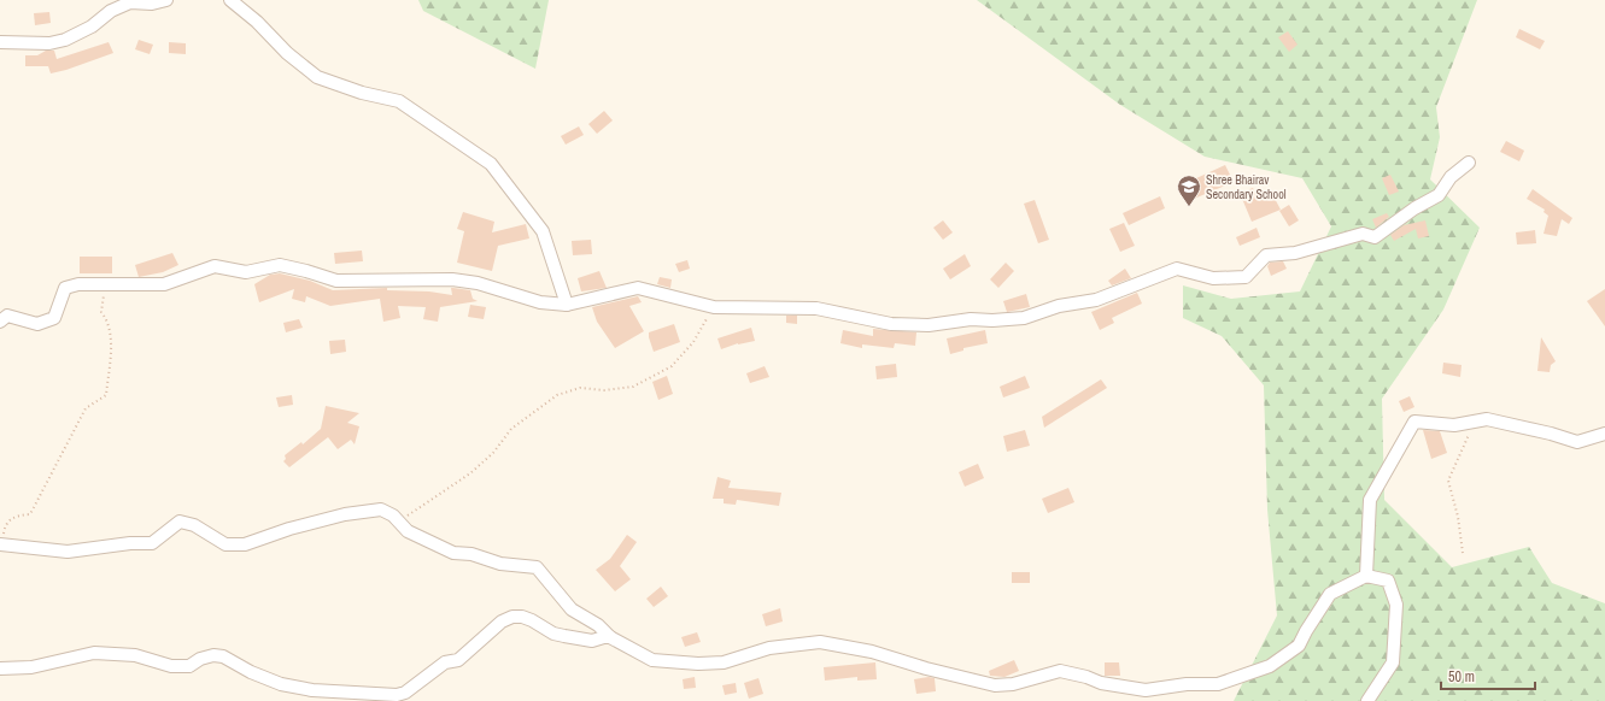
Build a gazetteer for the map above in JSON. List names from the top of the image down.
{
  "places": {
    "school or university": ["Shree Bhairav Secondary School"]
  },
  "scale_bar": "50 m"
}
